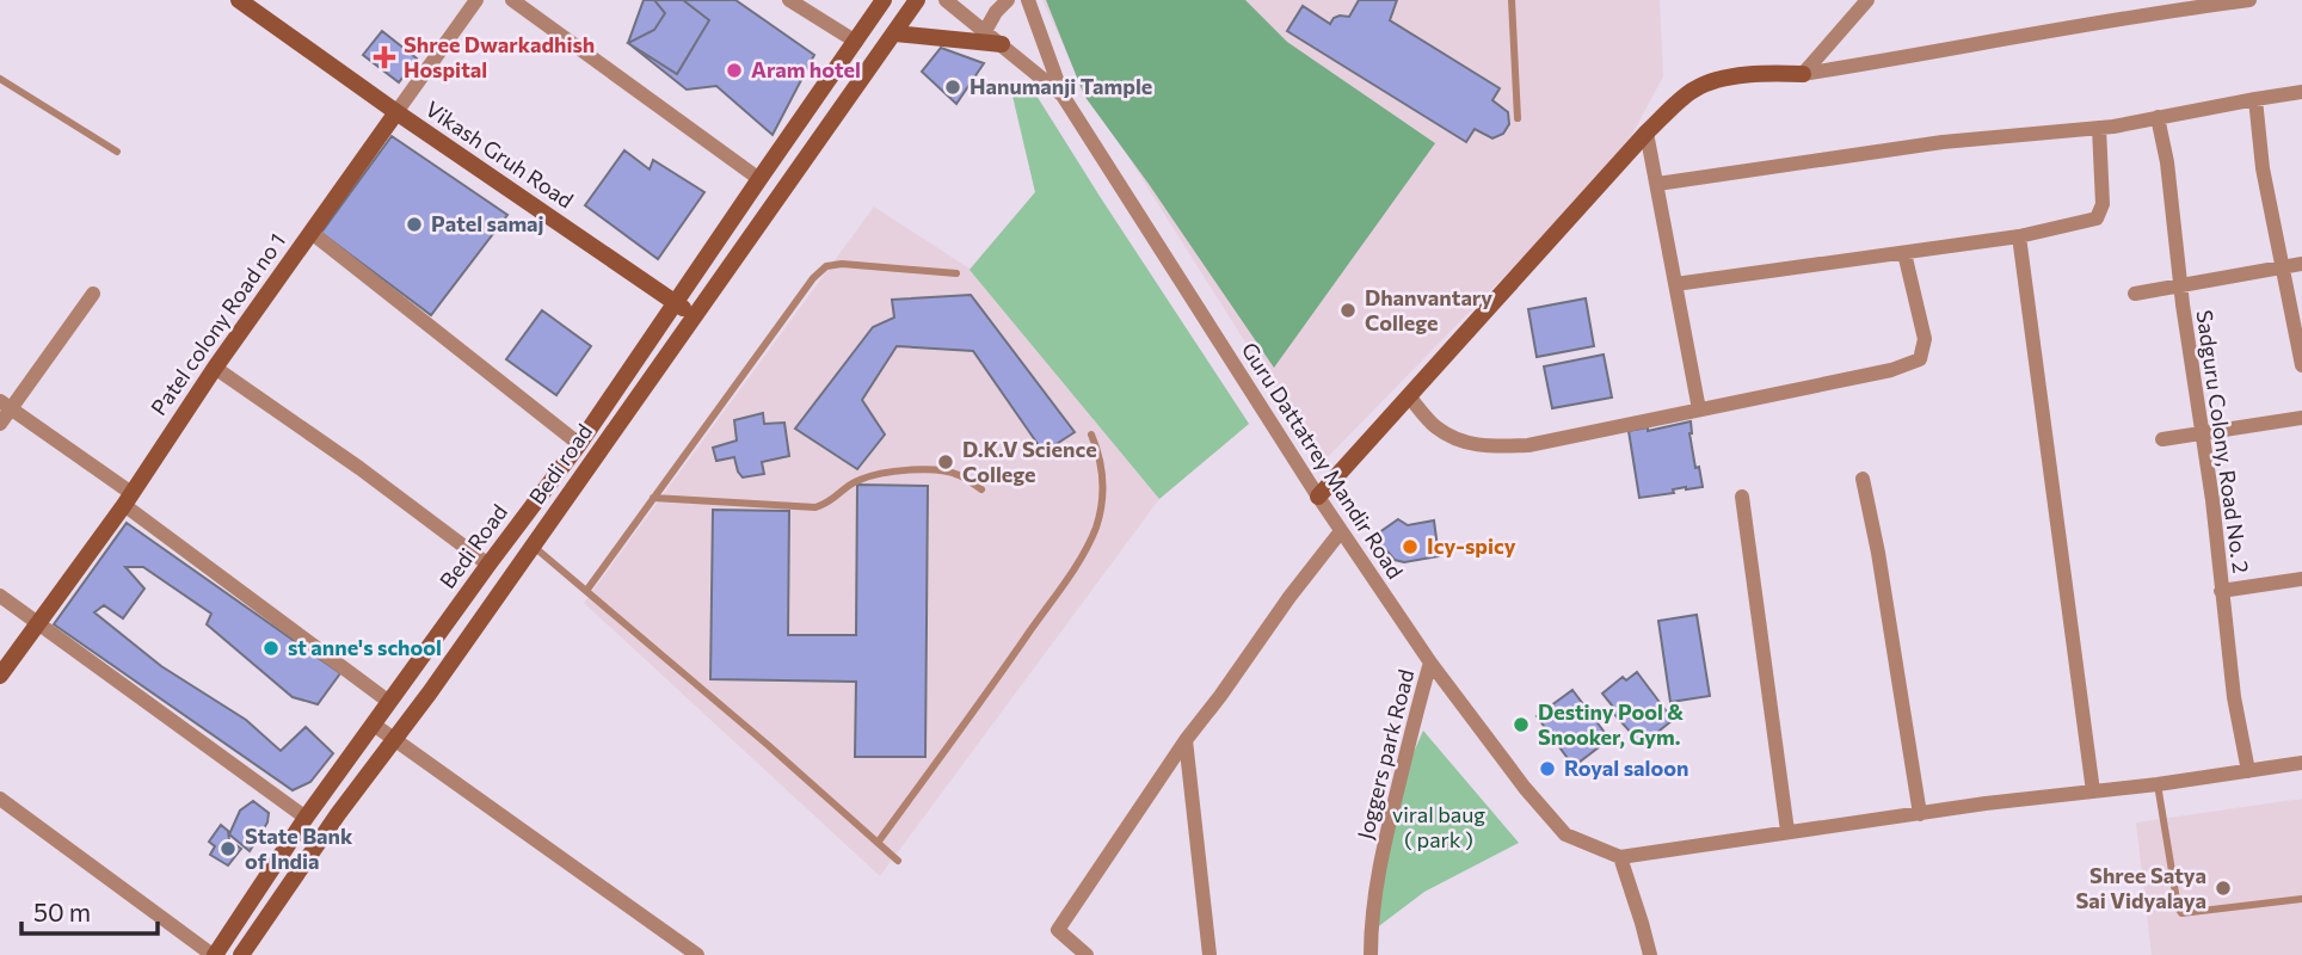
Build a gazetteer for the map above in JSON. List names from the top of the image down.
{
  "streets": {
    "main road": [
      "Vikash Gruh Road",
      "Patel colony Road no 1",
      "Bedi road",
      "Bedi Road"
    ],
    "street": ["Sadguru Colony, Road No. 2", "Guru Dattatrey Mandir Road", "Joggers park Road"]
  },
  "crossings": [
    ["Vikash Gruh Road", "Patel colony Road no 1"],
    ["Vikash Gruh Road", "Bedi road"],
    ["Vikash Gruh Road", "Bedi Road"],
    ["Guru Dattatrey Mandir Road", "Joggers park Road"]
  ],
  "parks": ["viral baug ( park )"],
  "places": {
    "health": ["Shree Dwarkadhish Hospital"],
    "other": [
      "Aram hotel",
      "Hanumanji Tample",
      "Patel samaj",
      "Dhanvantary College",
      "D.K.V Science College",
      "Icy-spicy",
      "st anne's school",
      "Destiny Pool & Snooker, Gym.",
      "Royal saloon",
      "State Bank of India",
      "Shree Satya Sai Vidyalaya"
    ]
  },
  "scale_bar": "50 m"
}
